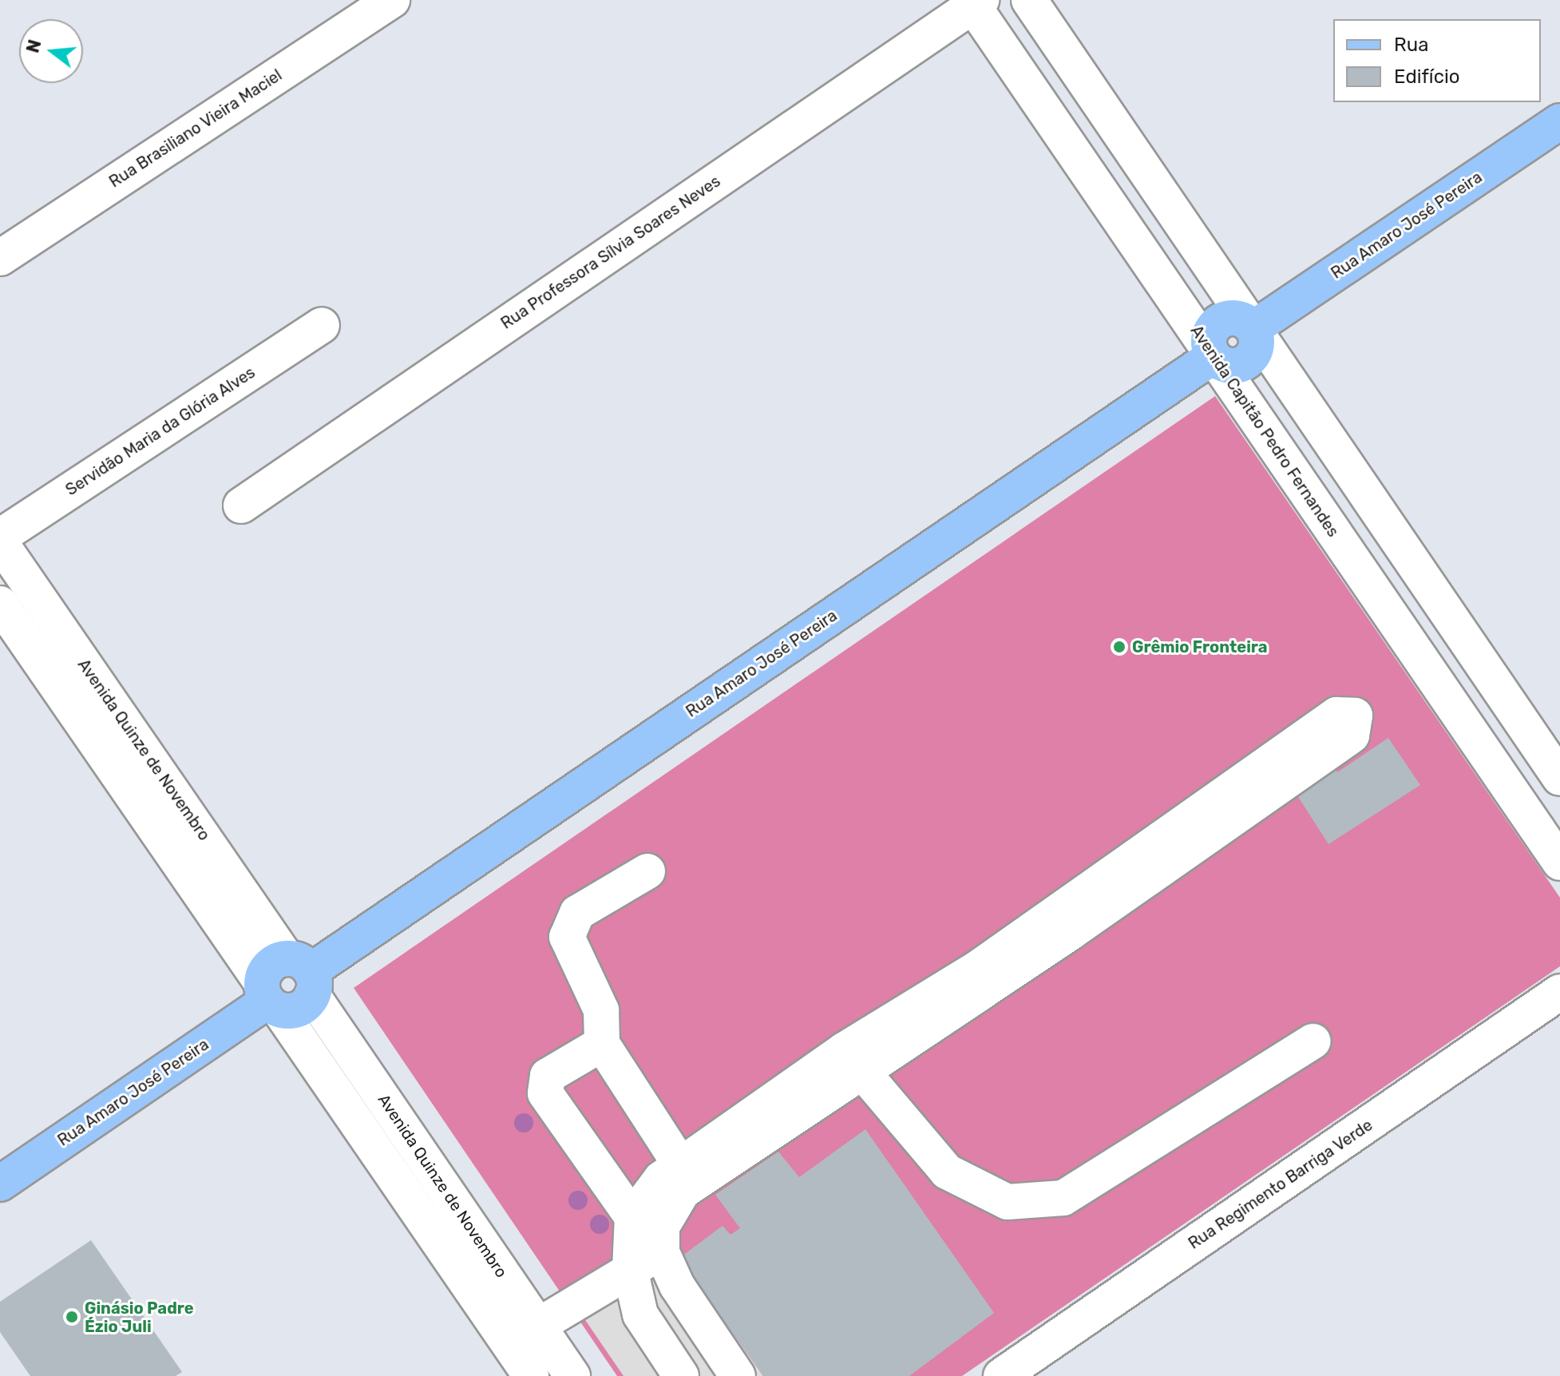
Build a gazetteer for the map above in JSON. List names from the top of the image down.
{
  "streets": {
    "main road": ["Rua Amaro José Pereira"],
    "street": [
      "Rua Brasiliano Vieira Maciel",
      "Rua Professora Sílvia Soares Neves",
      "Servidão Maria da Glória Alves",
      "Avenida Capitão Pedro Fernandes",
      "Avenida Quinze de Novembro",
      "Rua Regimento Barriga Verde"
    ]
  },
  "crossings": [
    ["Rua Amaro José Pereira", "Avenida Capitão Pedro Fernandes"],
    ["Rua Amaro José Pereira", "Avenida Quinze de Novembro"],
    ["Rua Professora Sílvia Soares Neves", "Avenida Capitão Pedro Fernandes"]
  ],
  "places": ["Grêmio Fronteira", "Ginásio Padre Ézio Juli"],
  "legend": ["Rua", "Edifício"],
  "north": "left"
}
